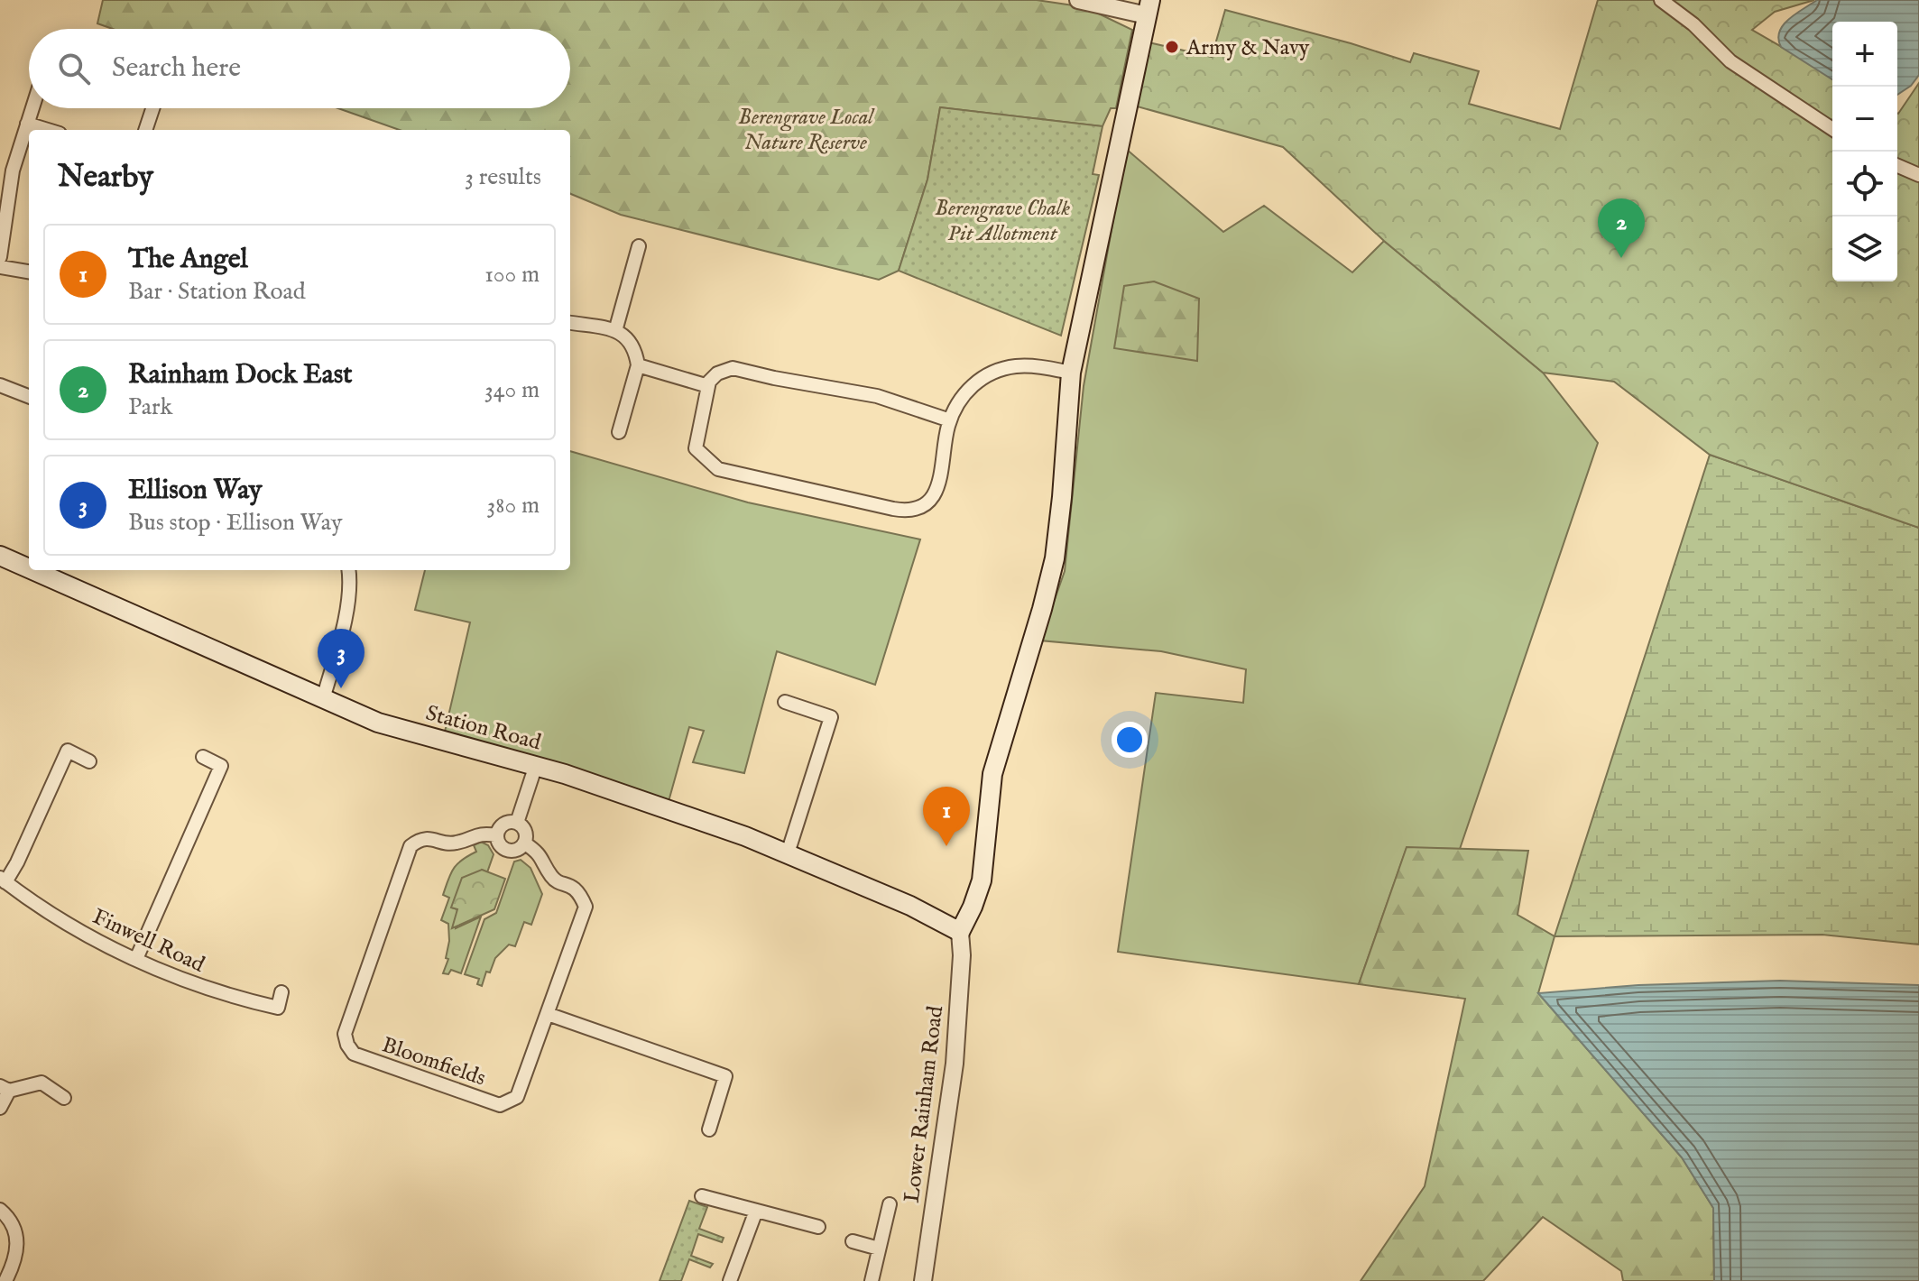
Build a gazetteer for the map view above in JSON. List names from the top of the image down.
{
  "streets": {
    "main road": ["Station Road"],
    "street": ["Finwell Road", "Bloomfields", "Lower Rainham Road"]
  },
  "crossings": [
    ["Station Road", "Lower Rainham Road"]
  ],
  "parks": ["Berengrave Local Nature Reserve", "Berengrave Chalk Pit Allotment"],
  "places": ["Army & Navy"],
  "page": {
    "map_buttons": ["+", "−"],
    "search": "Search here",
    "heading": ["Nearby", "3 results"],
    "pins": ["2", "3", "1"],
    "list": [
      {
        "mark": "1",
        "name": "The Angel",
        "note": "Bar · Station Road",
        "value": "100 m"
      },
      {
        "mark": "2",
        "name": "Rainham Dock East",
        "note": "Park",
        "value": "340 m"
      },
      {
        "mark": "3",
        "name": "Ellison Way",
        "note": "Bus stop · Ellison Way",
        "value": "380 m"
      }
    ]
  }
}
